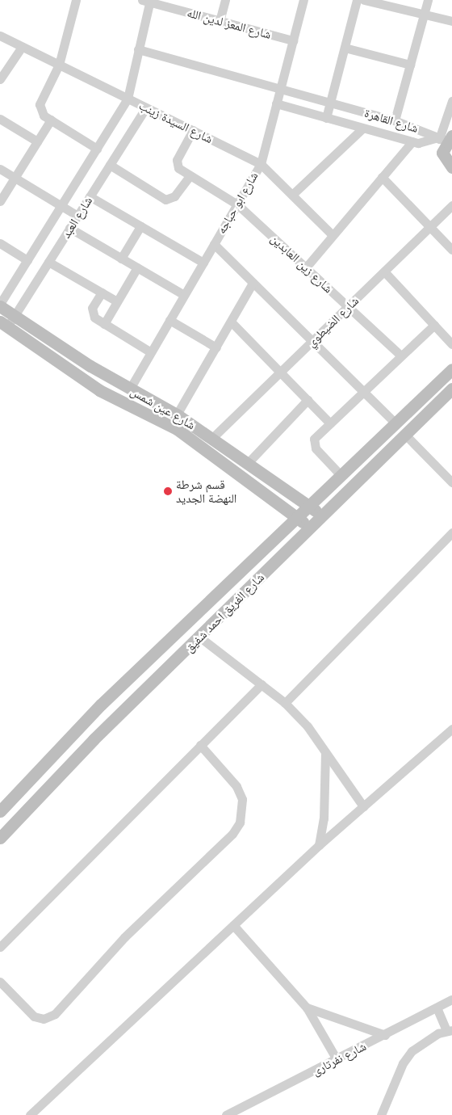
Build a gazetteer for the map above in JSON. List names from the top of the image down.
{
  "streets": {
    "street": [
      "شارع المعز لدين الله",
      "شارع القاهرة",
      "شارع السيدة زينب",
      "شارع ابو حباجه",
      "شارع العبد",
      "شارع زين العابدين",
      "شارع الضيطوي",
      "شارع عين شمس",
      "شارع الفريق احمد شفيق",
      "شارع نفرتارى"
    ]
  },
  "crossings": [
    ["شارع المعز لدين الله", "شارع ابو حباجه"],
    ["شارع المعز لدين الله", "شارع العبد"],
    ["شارع القاهرة", "شارع ابو حباجه"],
    ["شارع القاهرة", "شارع العبد"],
    ["شارع السيدة زينب", "شارع ابو حباجه"],
    ["شارع السيدة زينب", "شارع العبد"],
    ["شارع السيدة زينب", "شارع زين العابدين"],
    ["شارع ابو حباجه", "شارع زين العابدين"],
    ["شارع ابو حباجه", "شارع عين شمس"],
    ["شارع العبد", "شارع عين شمس"],
    ["شارع زين العابدين", "شارع الضيطوي"],
    ["شارع الضيطوي", "شارع عين شمس"],
    ["شارع عين شمس", "شارع الفريق احمد شفيق"]
  ],
  "places": ["قسم شرطة النهضة الجديد"]
}
